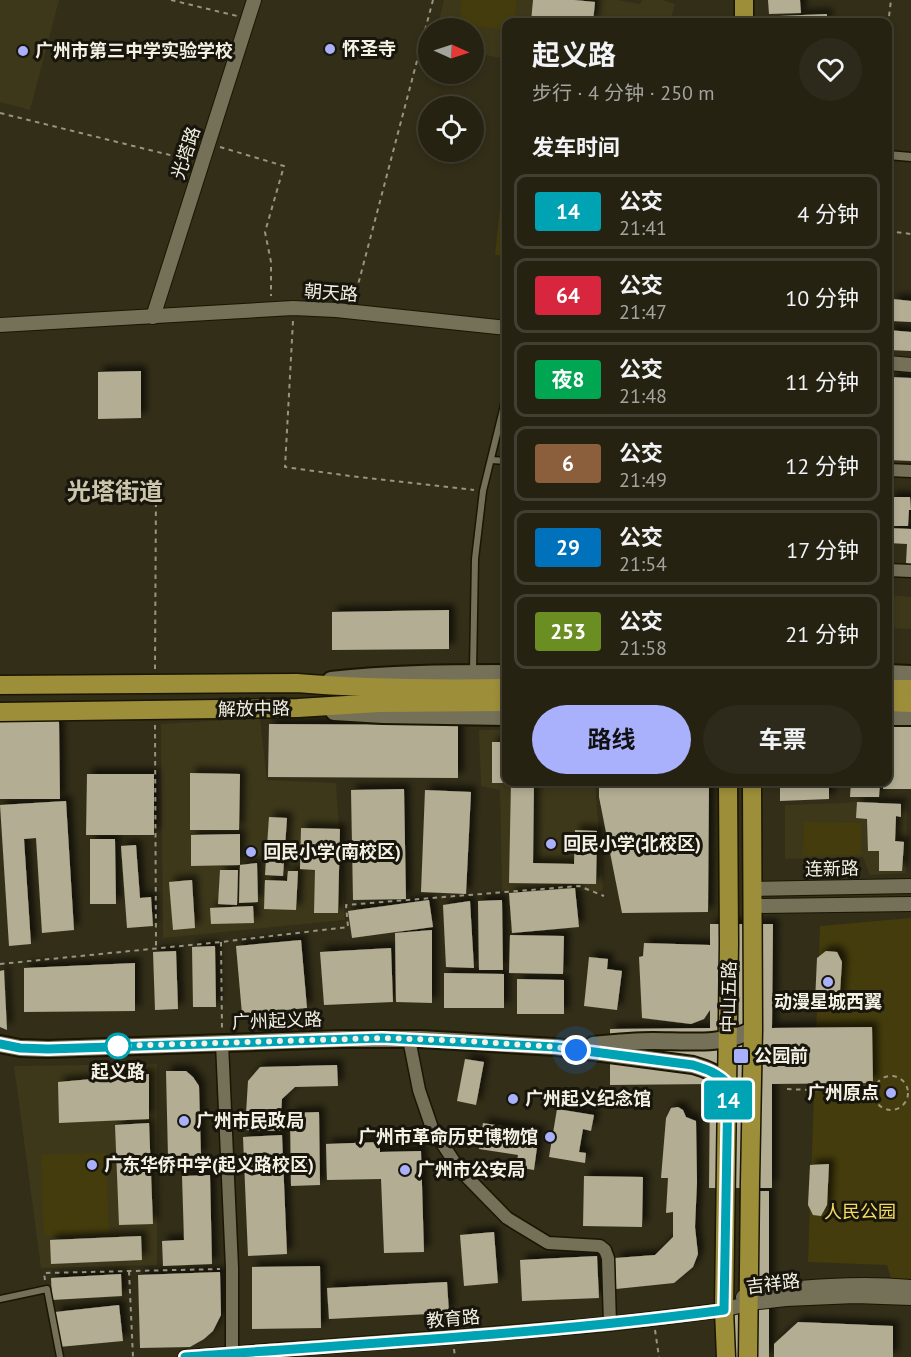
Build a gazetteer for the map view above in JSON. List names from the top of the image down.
{
  "streets": {
    "main road": ["解放中路", "中山五路", "广州起义路"],
    "street": [
      "光塔路",
      "朝天路",
      "连新路",
      "吉祥路",
      "教育路"
    ]
  },
  "crossings": [
    ["光塔路", "朝天路"],
    ["连新路", "中山五路"],
    ["中山五路", "广州起义路"],
    ["中山五路", "吉祥路"],
    ["中山五路", "教育路"],
    ["吉祥路", "教育路"]
  ],
  "districts": ["光塔街道"],
  "parks": ["人民公园"],
  "places": {
    "other": [
      "怀圣寺",
      "广州市第三中学实验学校",
      "回民小学(北校区)",
      "回民小学(南校区)",
      "动漫星城西翼",
      "起义路",
      "广州原点",
      "广州起义纪念馆",
      "广州市民政局",
      "广州市革命历史博物馆",
      "广东华侨中学(起义路校区)",
      "广州市公安局"
    ],
    "transit": ["公园前"]
  },
  "lines": ["bus line 14"],
  "north": "right",
  "page": {
    "on_map": "14",
    "heading": [
      ["起义路", "步行 · 4 分钟 · 250 m"],
      "发车时间"
    ],
    "list": [
      {
        "mark": "14",
        "name": "公交",
        "note": "21:41",
        "value": "4 分钟"
      },
      {
        "mark": "64",
        "name": "公交",
        "note": "21:47",
        "value": "10 分钟"
      },
      {
        "mark": "夜8",
        "name": "公交",
        "note": "21:48",
        "value": "11 分钟"
      },
      {
        "mark": "6",
        "name": "公交",
        "note": "21:49",
        "value": "12 分钟"
      },
      {
        "mark": "29",
        "name": "公交",
        "note": "21:54",
        "value": "17 分钟"
      },
      {
        "mark": "253",
        "name": "公交",
        "note": "21:58",
        "value": "21 分钟"
      }
    ],
    "buttons": ["路线", "车票"]
  }
}
